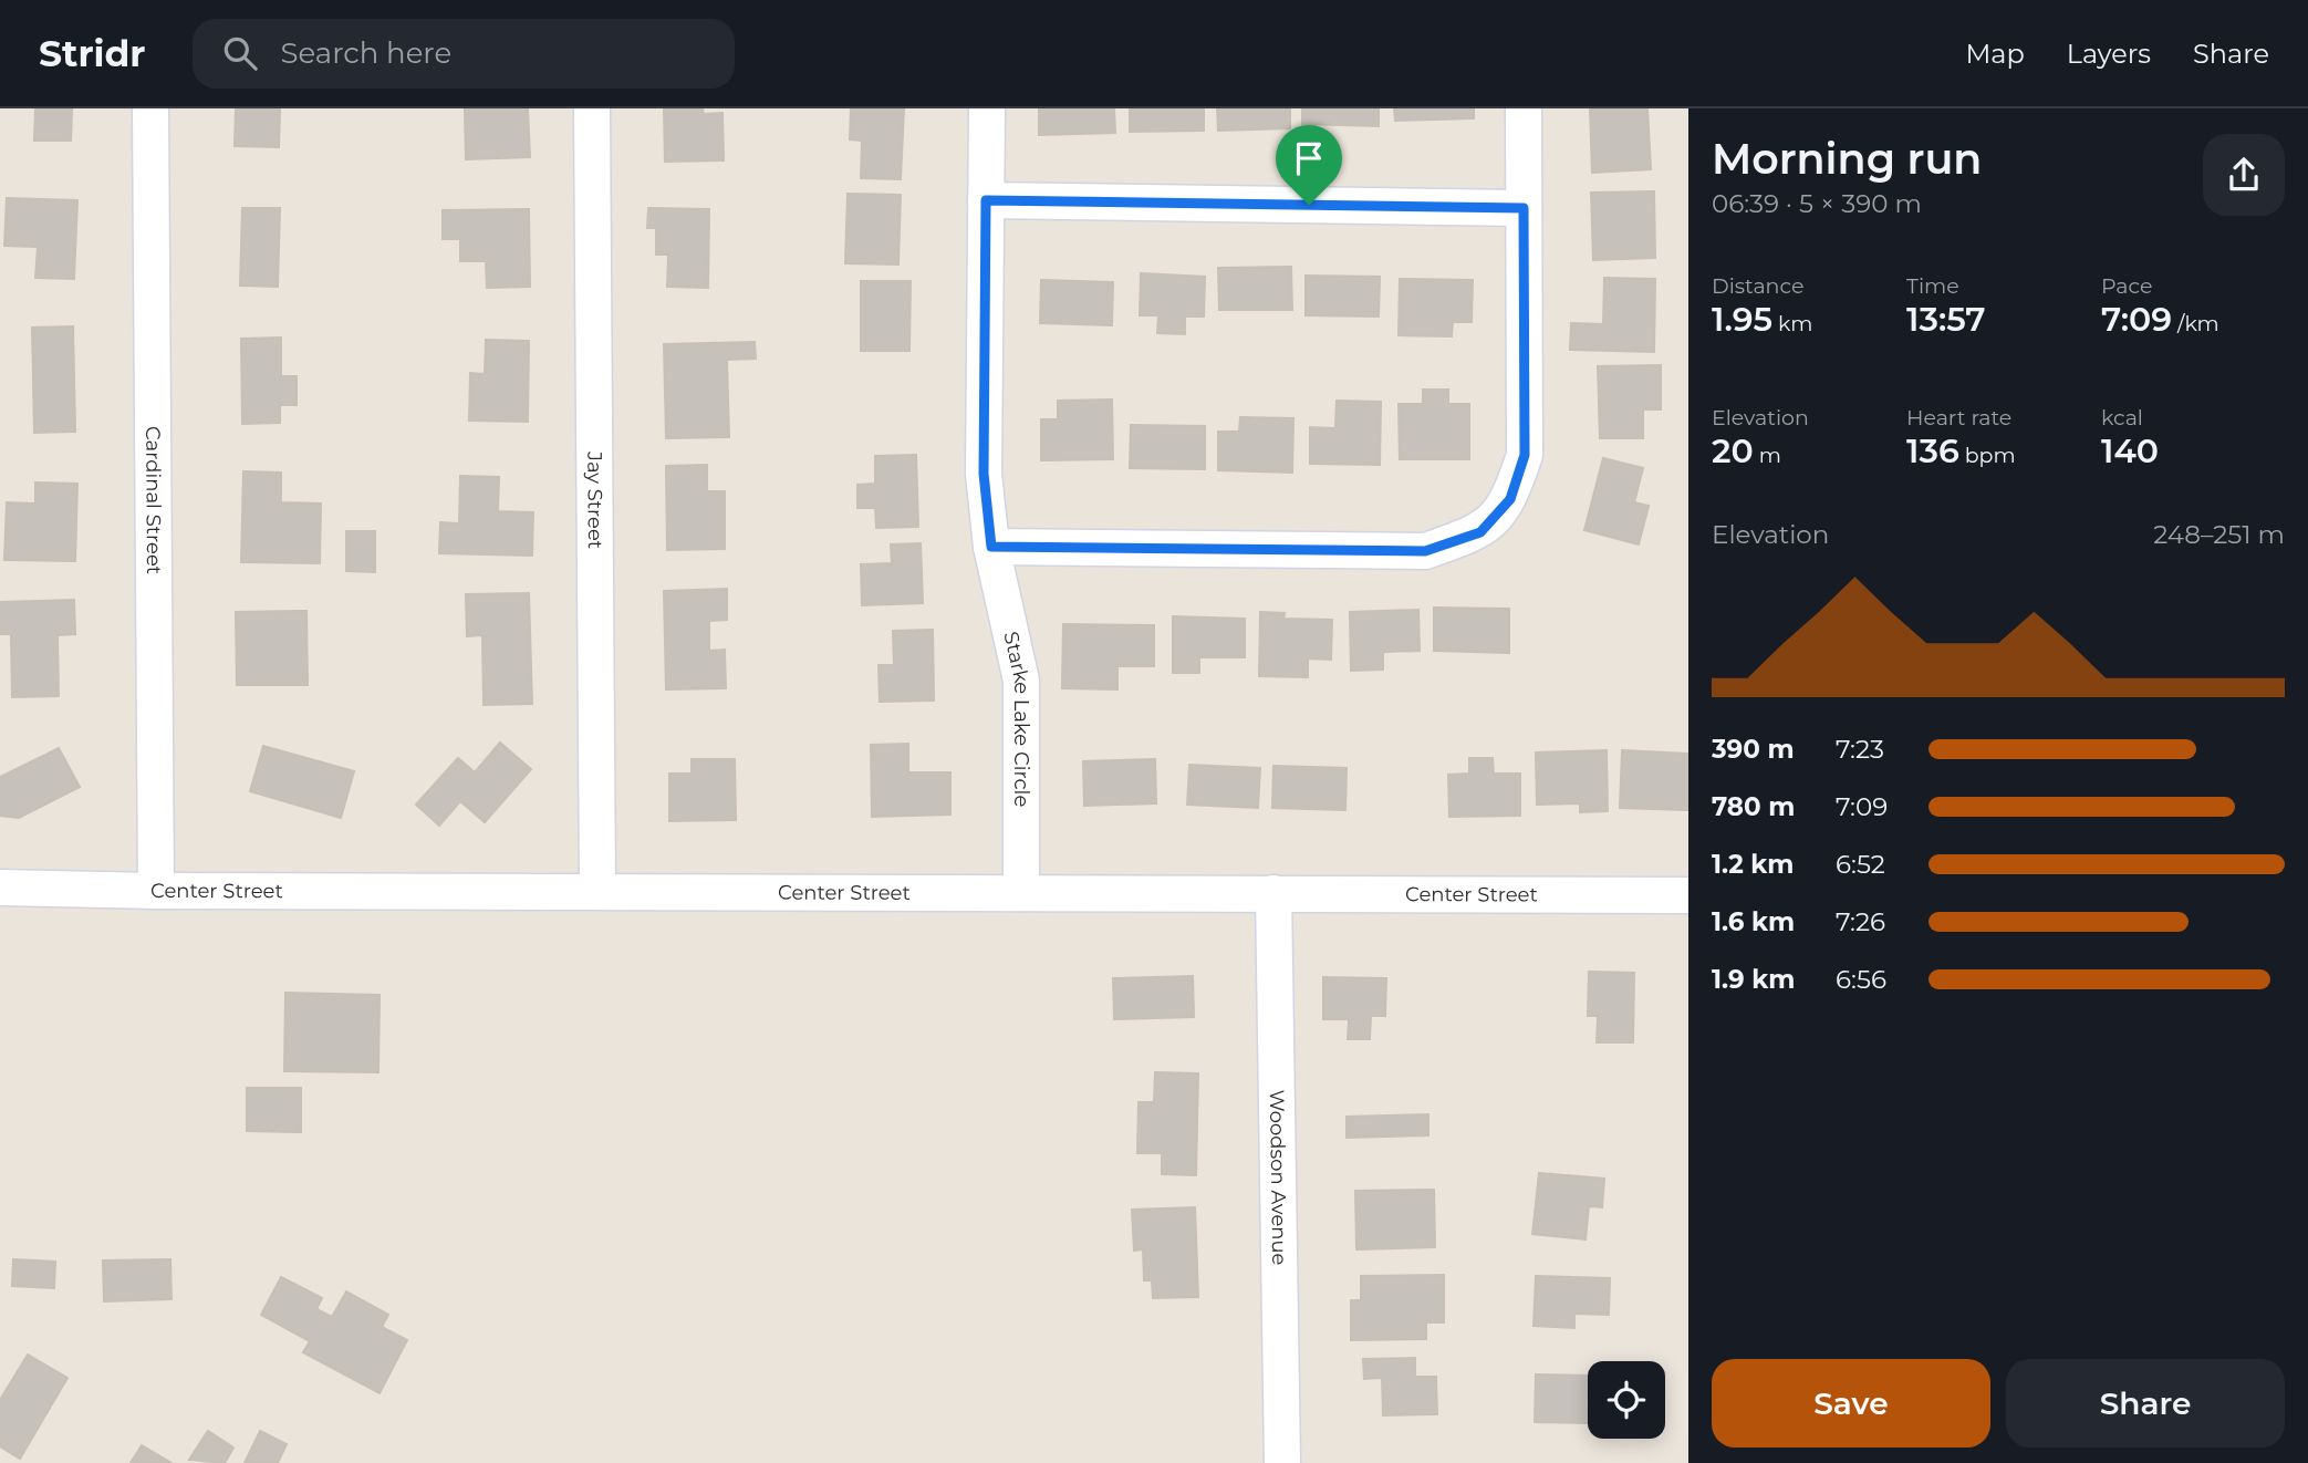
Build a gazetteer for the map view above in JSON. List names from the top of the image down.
{
  "streets": {
    "street": [
      "Jay Street",
      "Cardinal Street",
      "Starke Lake Circle",
      "Center Street",
      "Woodson Avenue"
    ]
  },
  "crossings": [
    ["Jay Street", "Center Street"],
    ["Cardinal Street", "Center Street"],
    ["Starke Lake Circle", "Center Street"],
    ["Center Street", "Woodson Avenue"]
  ],
  "page": {
    "header": "Stridr",
    "search": "Search here",
    "nav": ["Map", "Layers", "Share"],
    "heading": ["Morning run", "06:39 · 5 × 390 m"],
    "stats": [
      ["Distance", "1.95 km"],
      ["Time", "13:57"],
      ["Pace", "7:09 /km"],
      ["Elevation", "20 m"],
      ["Heart rate", "136 bpm"],
      ["kcal", "140"]
    ],
    "chart": ["Elevation", "248–251 m"],
    "list": [
      {
        "name": "390 m",
        "note": "7:23"
      },
      {
        "name": "780 m",
        "note": "7:09"
      },
      {
        "name": "1.2 km",
        "note": "6:52"
      },
      {
        "name": "1.6 km",
        "note": "7:26"
      },
      {
        "name": "1.9 km",
        "note": "6:56"
      }
    ],
    "buttons": ["Save", "Share"]
  }
}
